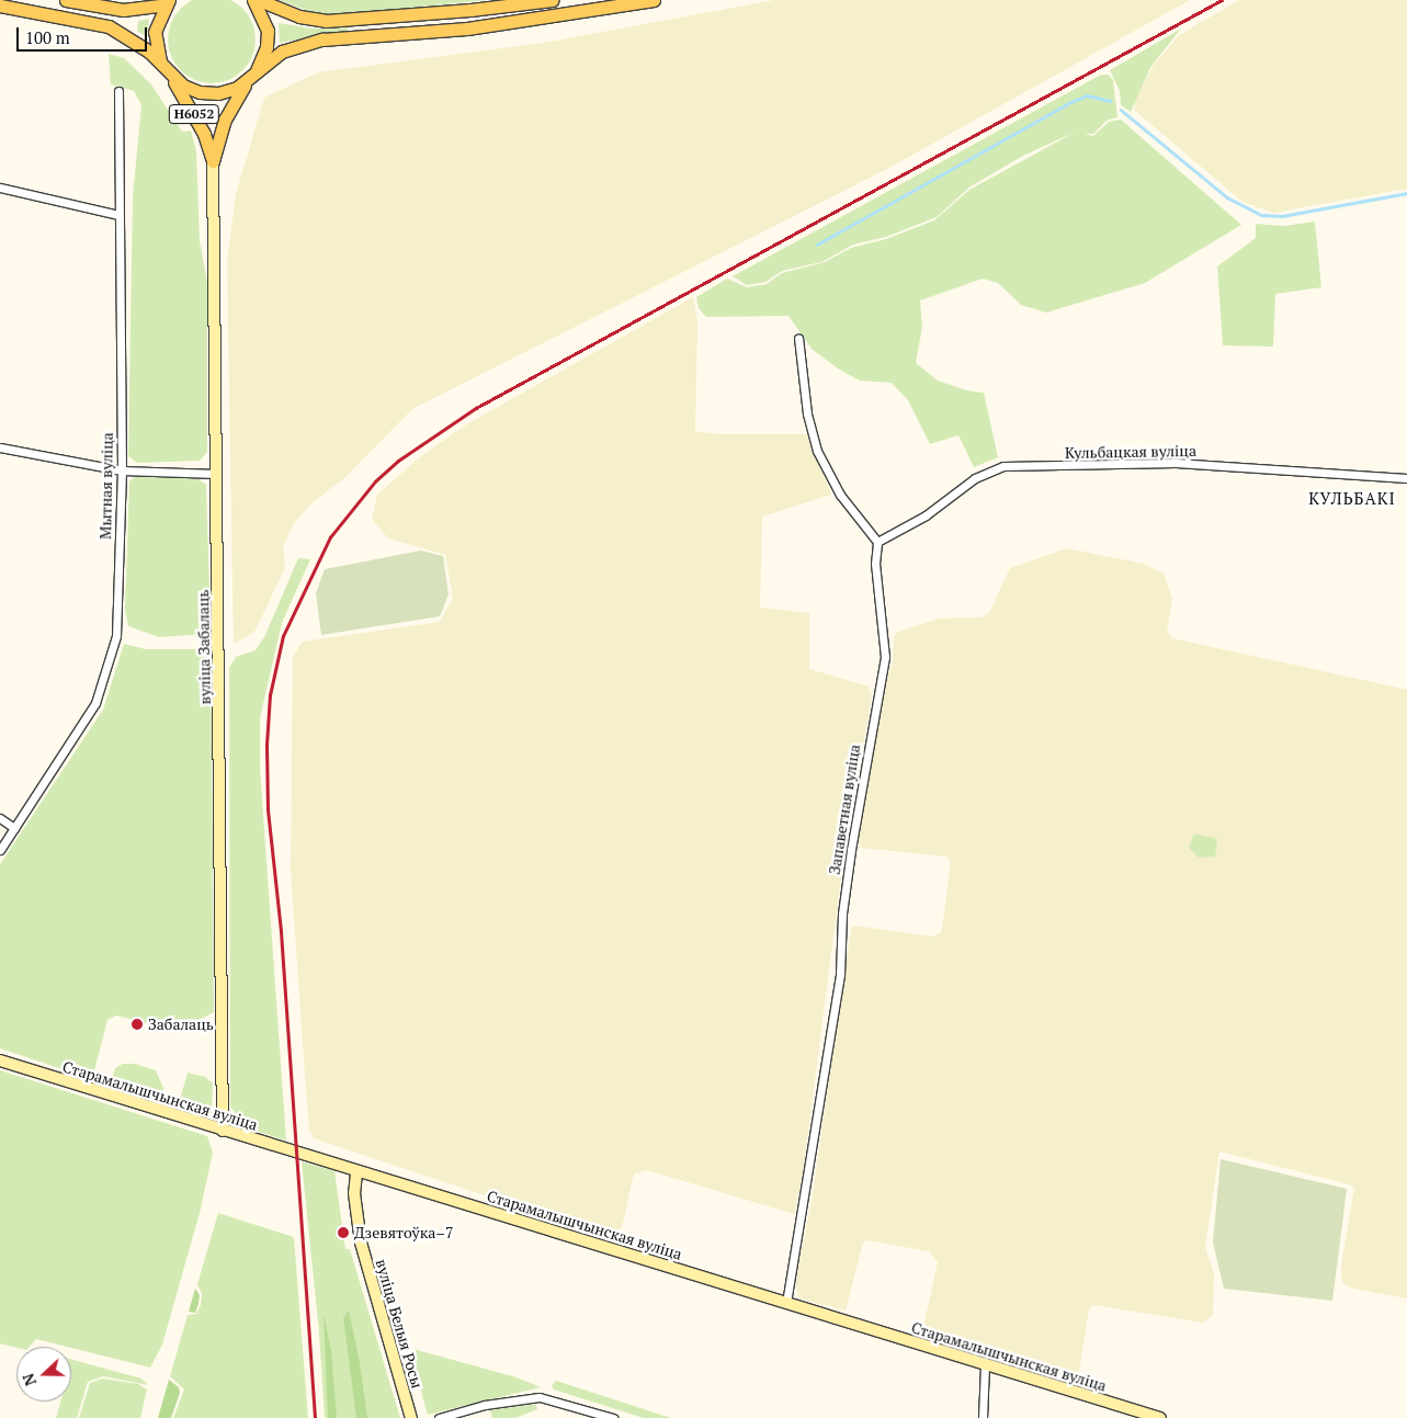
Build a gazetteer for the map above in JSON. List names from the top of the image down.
{
  "streets": {
    "main road": [
      "Н6052",
      "вуліца Забалаць",
      "Старамалышчынская вуліца",
      "вуліца Белыя Росы"
    ],
    "street": ["Кульбацкая вуліца", "Мытная вуліца", "Запаветная вуліца"]
  },
  "crossings": [
    ["Н6052", "вуліца Забалаць"],
    ["Кульбацкая вуліца", "Запаветная вуліца"],
    ["вуліца Забалаць", "Старамалышчынская вуліца"],
    ["Запаветная вуліца", "Старамалышчынская вуліца"],
    ["Старамалышчынская вуліца", "вуліца Белыя Росы"]
  ],
  "districts": ["КУЛЬБАКІ"],
  "places": ["Забалаць", "Дзевятоўка–7"],
  "scale_bar": "100 m",
  "north": "left"
}
